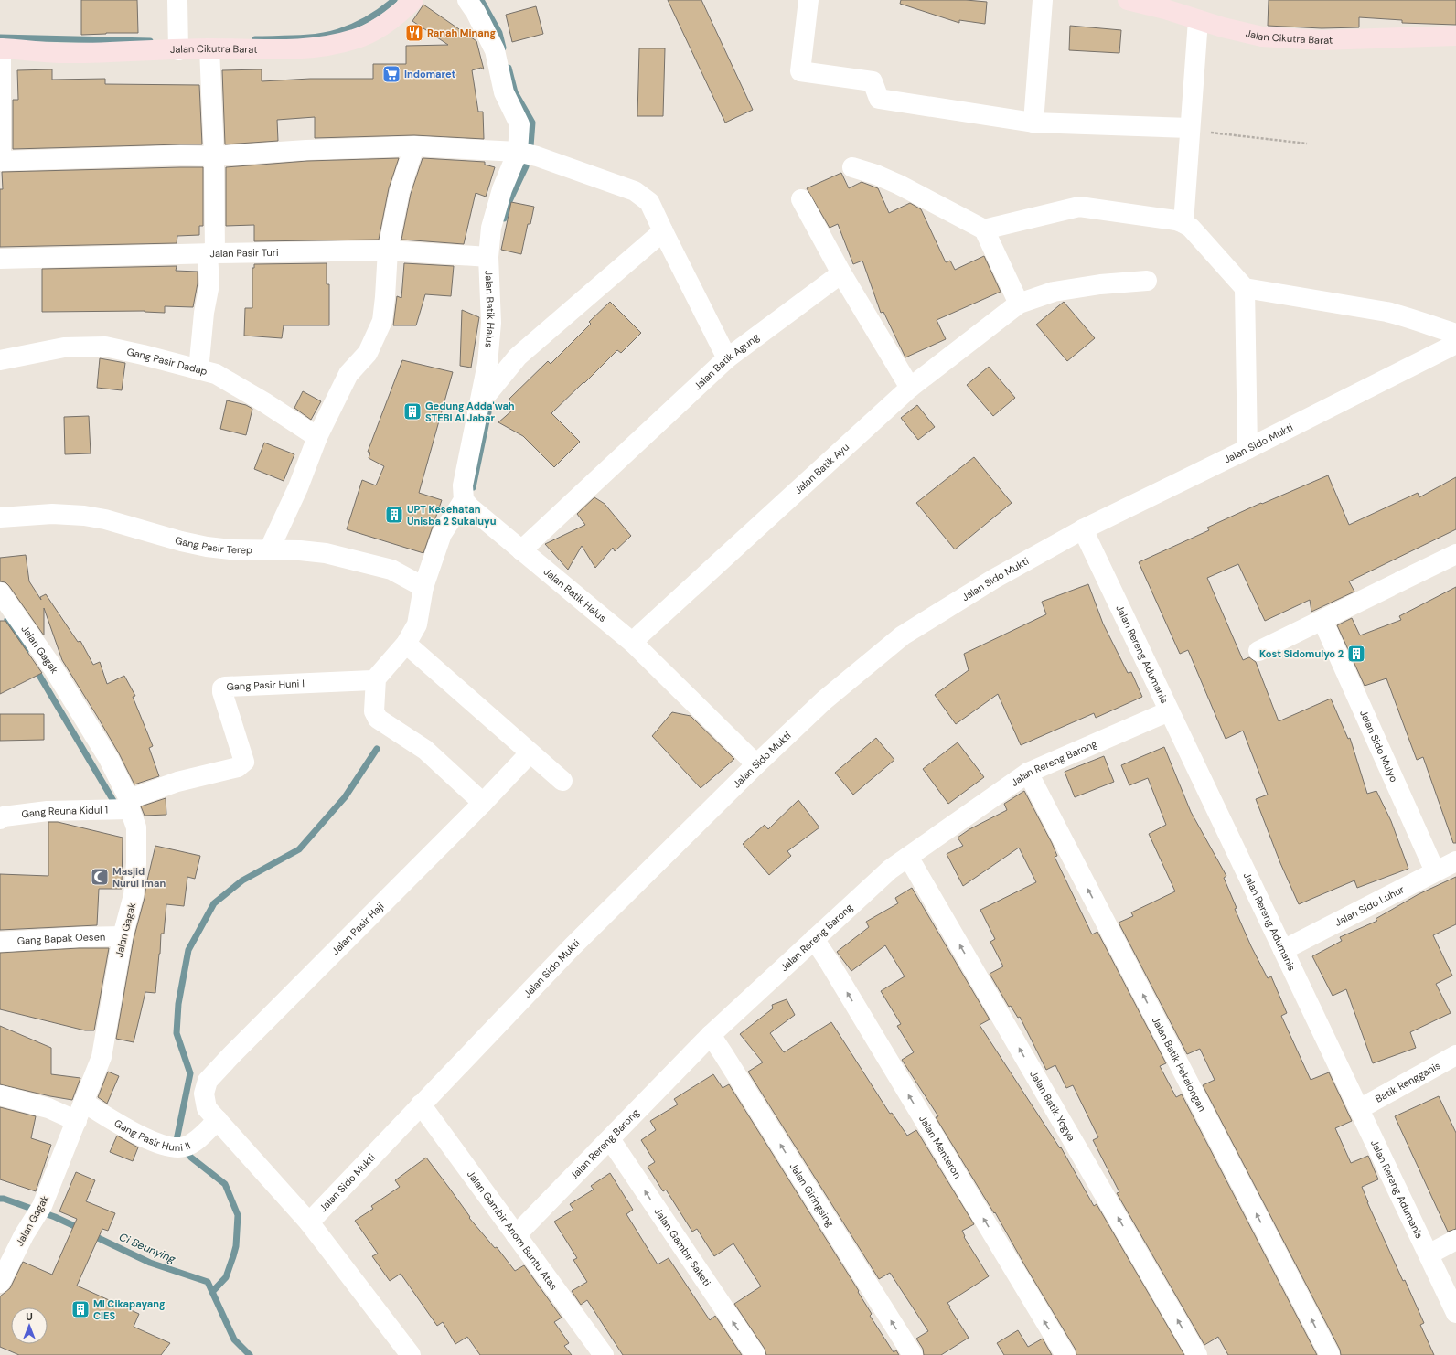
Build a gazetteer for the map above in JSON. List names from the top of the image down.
{
  "streets": {
    "main road": ["Jalan Cikutra Barat"],
    "street": [
      "Jalan Pasir Turi",
      "Jalan Batik Halus",
      "Gang Pasir Dadap",
      "Jalan Batik Agung",
      "Jalan Sido Mukti",
      "Jalan Batik Ayu",
      "Gang Pasir Terep",
      "Jalan Gagak",
      "Jalan Rereng Adumanis",
      "Gang Pasir Huni I",
      "Jalan Sido Mulyo",
      "Jalan Rereng Barong",
      "Gang Reuna Kidul 1",
      "Jalan Sido Luhur",
      "Jalan Pasir Haji",
      "Gang Bapak Oesen",
      "Jalan Batik Pekalongan",
      "Batik Rengganis",
      "Jalan Batik Yogya",
      "Gang Pasir Huni II",
      "Jalan Menteron",
      "Jalan Giringsing",
      "Jalan Gambir Anom Buntu Atas",
      "Jalan Gambir Saketi"
    ]
  },
  "crossings": [
    ["Jalan Pasir Turi", "Jalan Batik Halus"],
    ["Jalan Batik Halus", "Jalan Batik Agung"],
    ["Jalan Batik Halus", "Jalan Sido Mukti"],
    ["Jalan Batik Halus", "Jalan Batik Ayu"],
    ["Jalan Sido Mukti", "Jalan Rereng Adumanis"],
    ["Jalan Sido Mukti", "Jalan Pasir Haji"],
    ["Jalan Sido Mukti", "Jalan Gambir Anom Buntu Atas"],
    ["Jalan Gagak", "Gang Pasir Huni I"],
    ["Jalan Gagak", "Gang Reuna Kidul 1"],
    ["Jalan Gagak", "Gang Bapak Oesen"],
    ["Jalan Gagak", "Gang Pasir Huni II"],
    ["Jalan Rereng Adumanis", "Jalan Rereng Barong"],
    ["Jalan Rereng Adumanis", "Jalan Sido Luhur"],
    ["Jalan Rereng Adumanis", "Batik Rengganis"],
    ["Gang Pasir Huni I", "Gang Reuna Kidul 1"],
    ["Jalan Sido Mulyo", "Jalan Sido Luhur"],
    ["Jalan Rereng Barong", "Jalan Batik Pekalongan"],
    ["Jalan Rereng Barong", "Jalan Batik Yogya"],
    ["Jalan Rereng Barong", "Jalan Menteron"],
    ["Jalan Rereng Barong", "Jalan Giringsing"],
    ["Jalan Rereng Barong", "Jalan Gambir Anom Buntu Atas"],
    ["Jalan Rereng Barong", "Jalan Gambir Saketi"],
    ["Jalan Pasir Haji", "Gang Pasir Huni II"]
  ],
  "one_way": [
    "Jalan Batik Pekalongan",
    "Jalan Batik Yogya",
    "Jalan Menteron",
    "Jalan Giringsing",
    "Jalan Gambir Saketi"
  ],
  "water": ["Ci Beunying"],
  "places": {
    "restaurant": ["Ranah Minang"],
    "supermarket": ["Indomaret"],
    "building": [
      "Gedung Adda'wah STEBI Al Jabar",
      "UPT Kesehatan Unisba 2 Sukaluyu",
      "Kost Sidomulyo 2",
      "MI Cikapayang CIES"
    ],
    "mosque": ["Masjid Nurul Iman"]
  },
  "north": "top"
}
